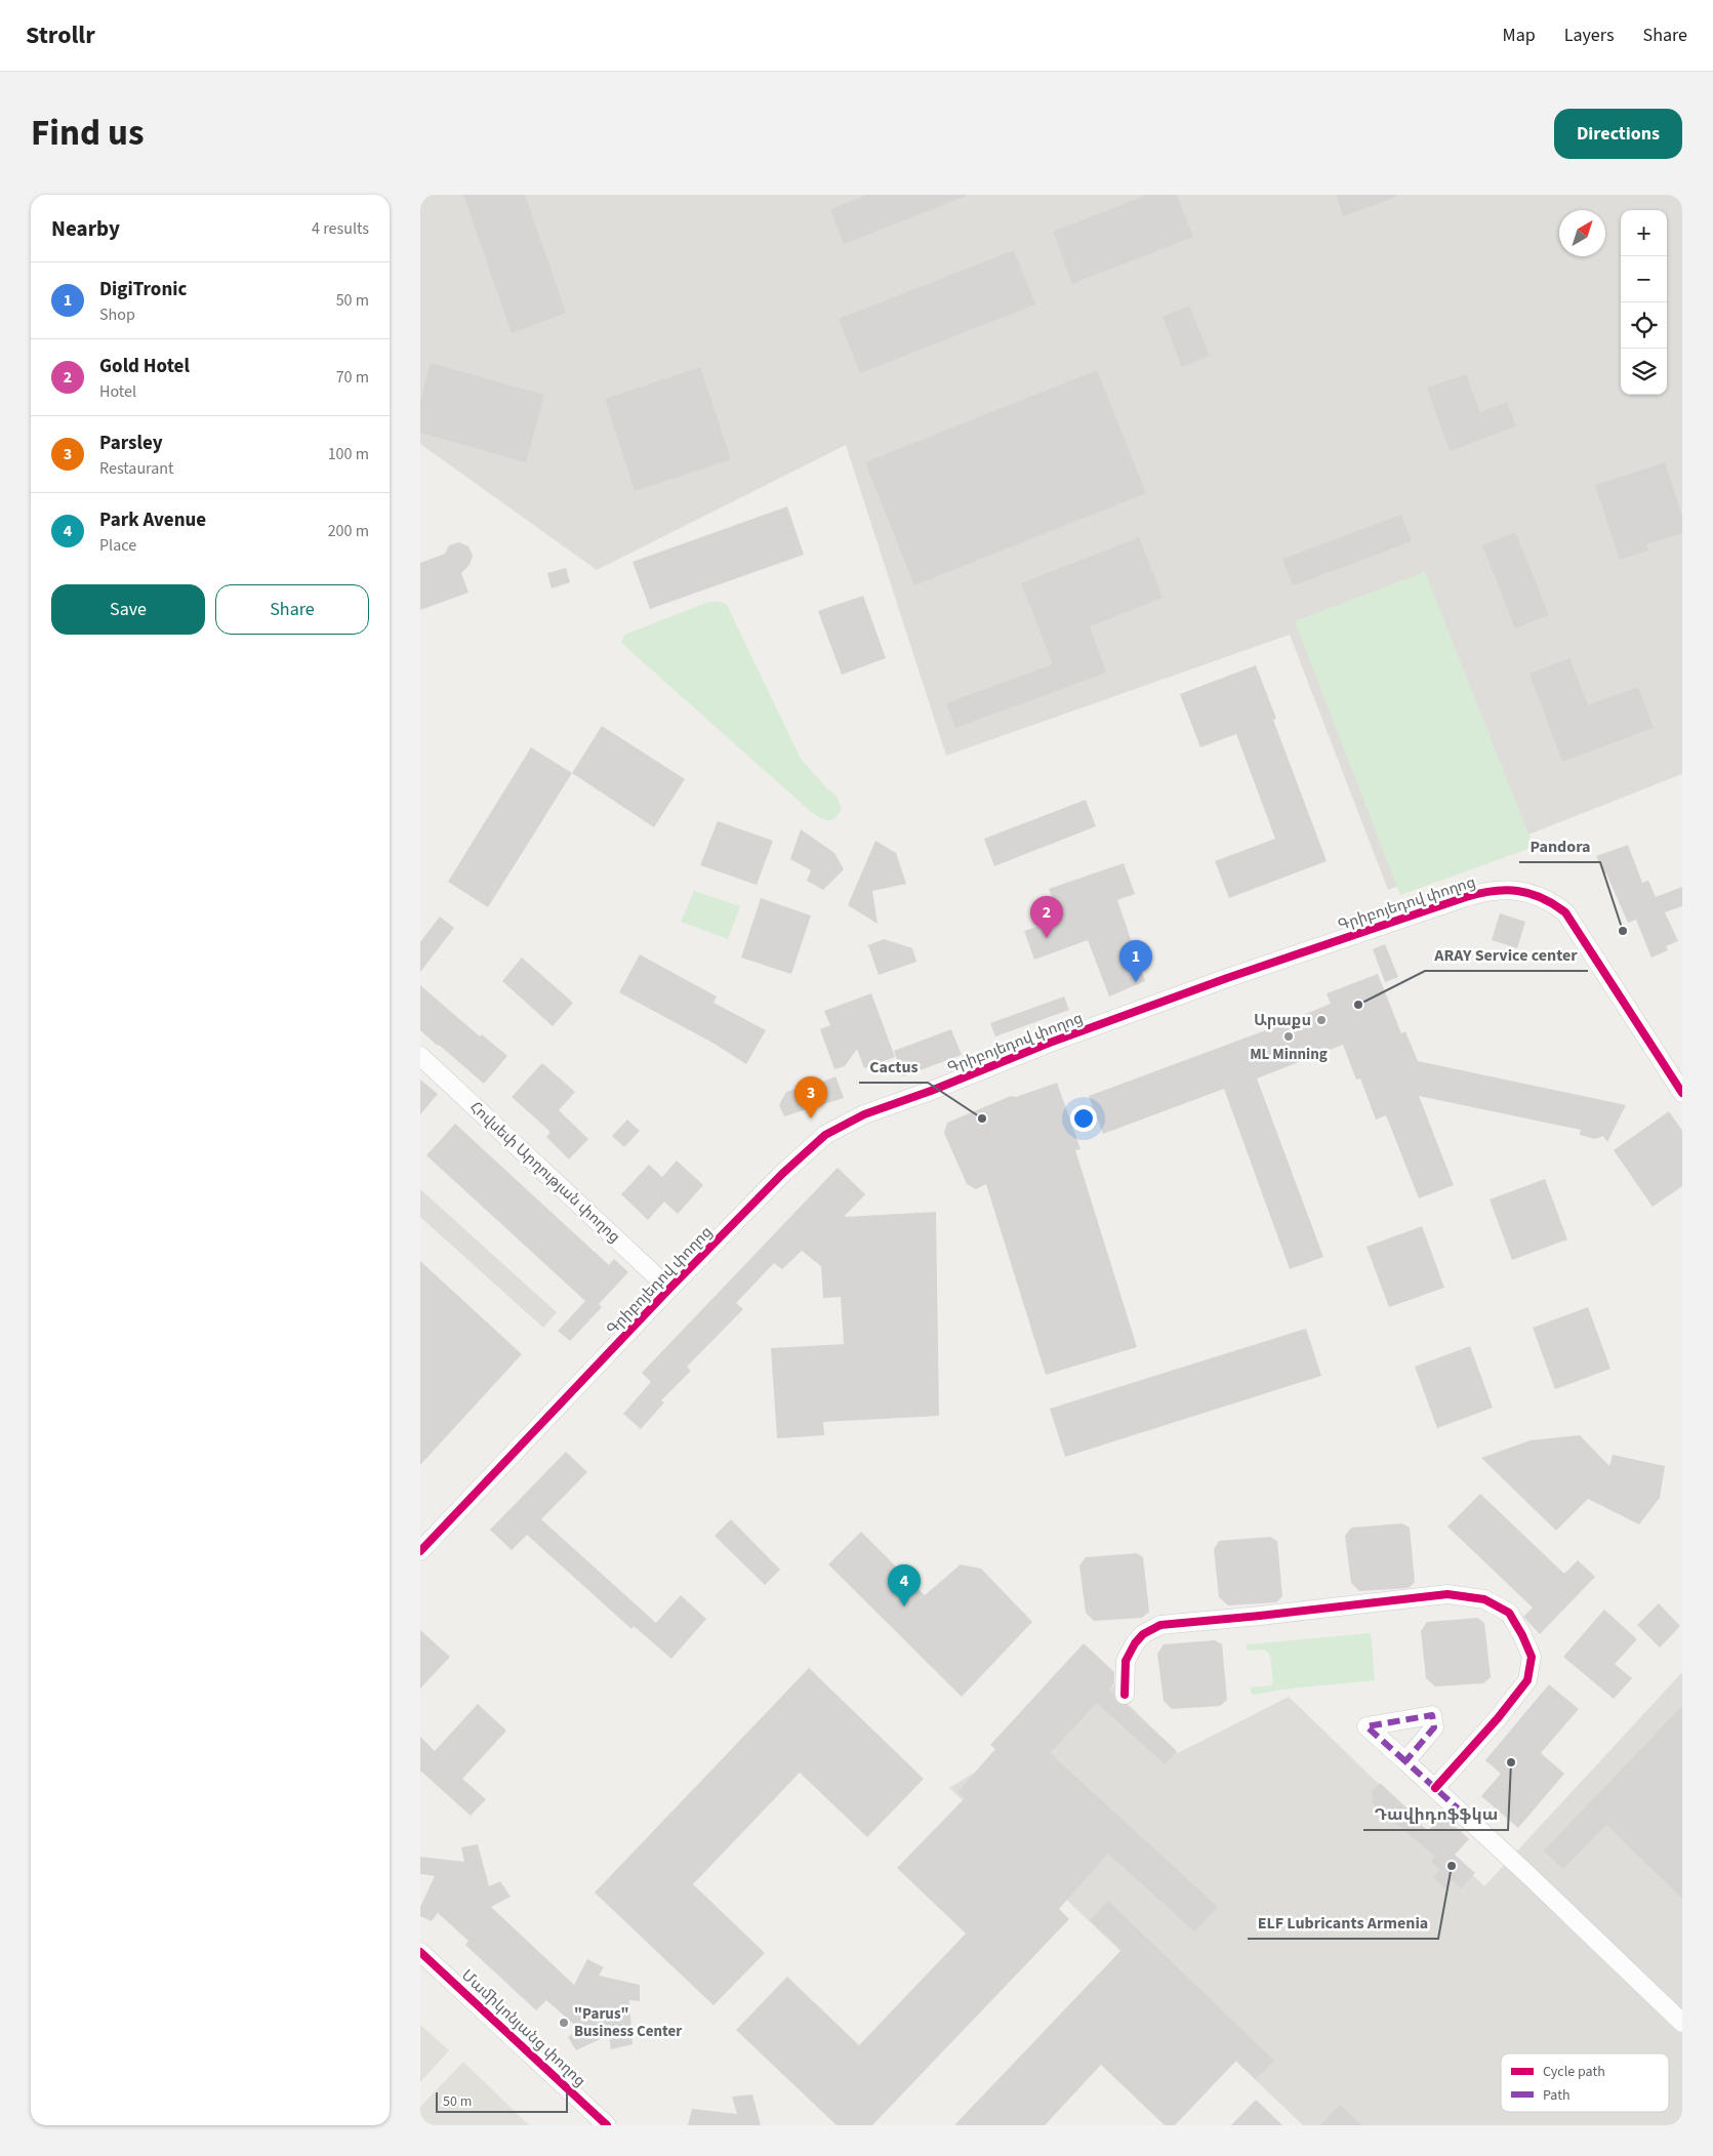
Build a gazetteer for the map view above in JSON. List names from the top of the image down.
{
  "streets": {
    "street": ["Գրիբոյեդով փողոց", "Հովսեփ Արղության փողոց", "Մամիկոնյանց փողոց"]
  },
  "crossings": [
    ["Գրիբոյեդով փողոց", "Հովսեփ Արղության փողոց"]
  ],
  "places": [
    "Pandora",
    "ARAY Service center",
    "Արաքս",
    "ML Minning",
    "Cactus",
    "Դավիդոֆֆկա",
    "ELF Lubricants Armenia",
    "\"Parus\" Business Center"
  ],
  "legend": ["Cycle path", "Path"],
  "scale_bar": "50 m",
  "north": "top right",
  "page": {
    "header": "Strollr",
    "nav": ["Map", "Layers", "Share"],
    "title": "Find us",
    "buttons": [
      "Directions",
      ["Save", "Share"]
    ],
    "heading": ["Nearby", "4 results"],
    "map_buttons": ["+", "−"],
    "list": [
      {
        "mark": "1",
        "name": "DigiTronic",
        "note": "Shop",
        "value": "50 m"
      },
      {
        "mark": "2",
        "name": "Gold Hotel",
        "note": "Hotel",
        "value": "70 m"
      },
      {
        "mark": "3",
        "name": "Parsley",
        "note": "Restaurant",
        "value": "100 m"
      },
      {
        "mark": "4",
        "name": "Park Avenue",
        "note": "Place",
        "value": "200 m"
      }
    ],
    "pins": [
      "2",
      "1",
      "3",
      "4"
    ],
    "scale": "50 m"
  }
}
